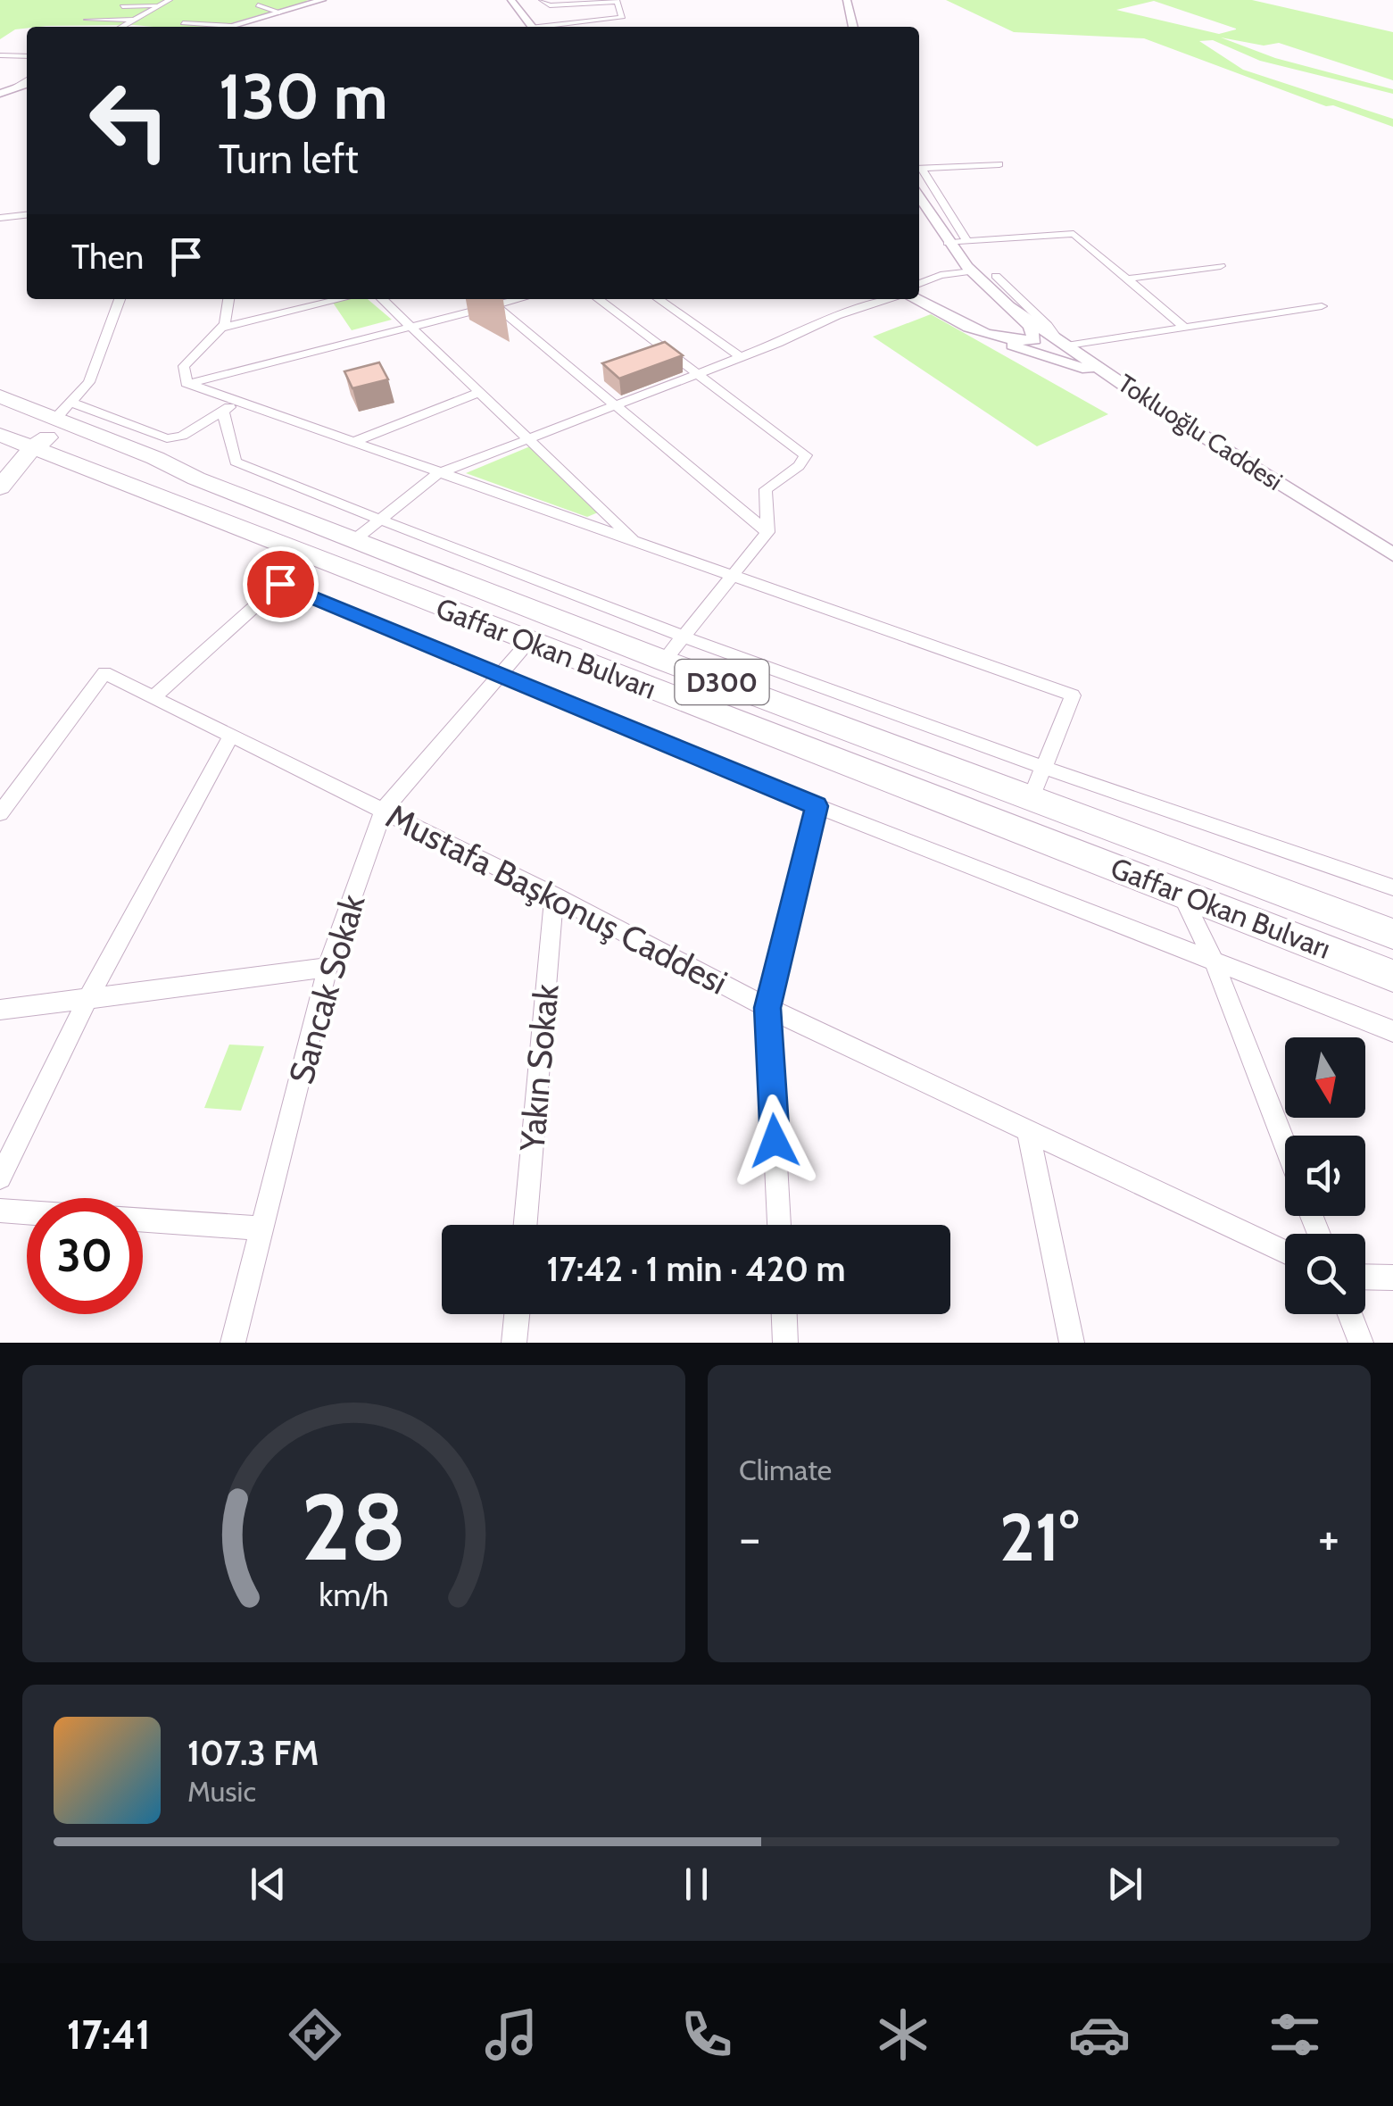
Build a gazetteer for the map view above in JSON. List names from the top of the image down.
{
  "streets": {
    "highway": ["Gaffar Okan Bulvarı", "D300"],
    "street": [
      "Tokluoğlu Caddesi",
      "Mustafa Başkonuş Caddesi",
      "Sancak Sokak",
      "Yakın Sokak"
    ]
  },
  "crossings": [
    ["Gaffar Okan Bulvarı", "Sancak Sokak"],
    ["Mustafa Başkonuş Caddesi", "Sancak Sokak"],
    ["Mustafa Başkonuş Caddesi", "Yakın Sokak"]
  ],
  "north": "bottom",
  "page": {
    "turn": ["130 m", "Turn left"],
    "then": "Then",
    "limit": "30",
    "trip": "17:42 · 1 min · 420 m",
    "tile": "Climate",
    "heat": ["−", "21°", "+"],
    "song": ["107.3 FM", "Music"],
    "tabs": "17:41",
    "gauge": ["28", "km/h"]
  }
}
